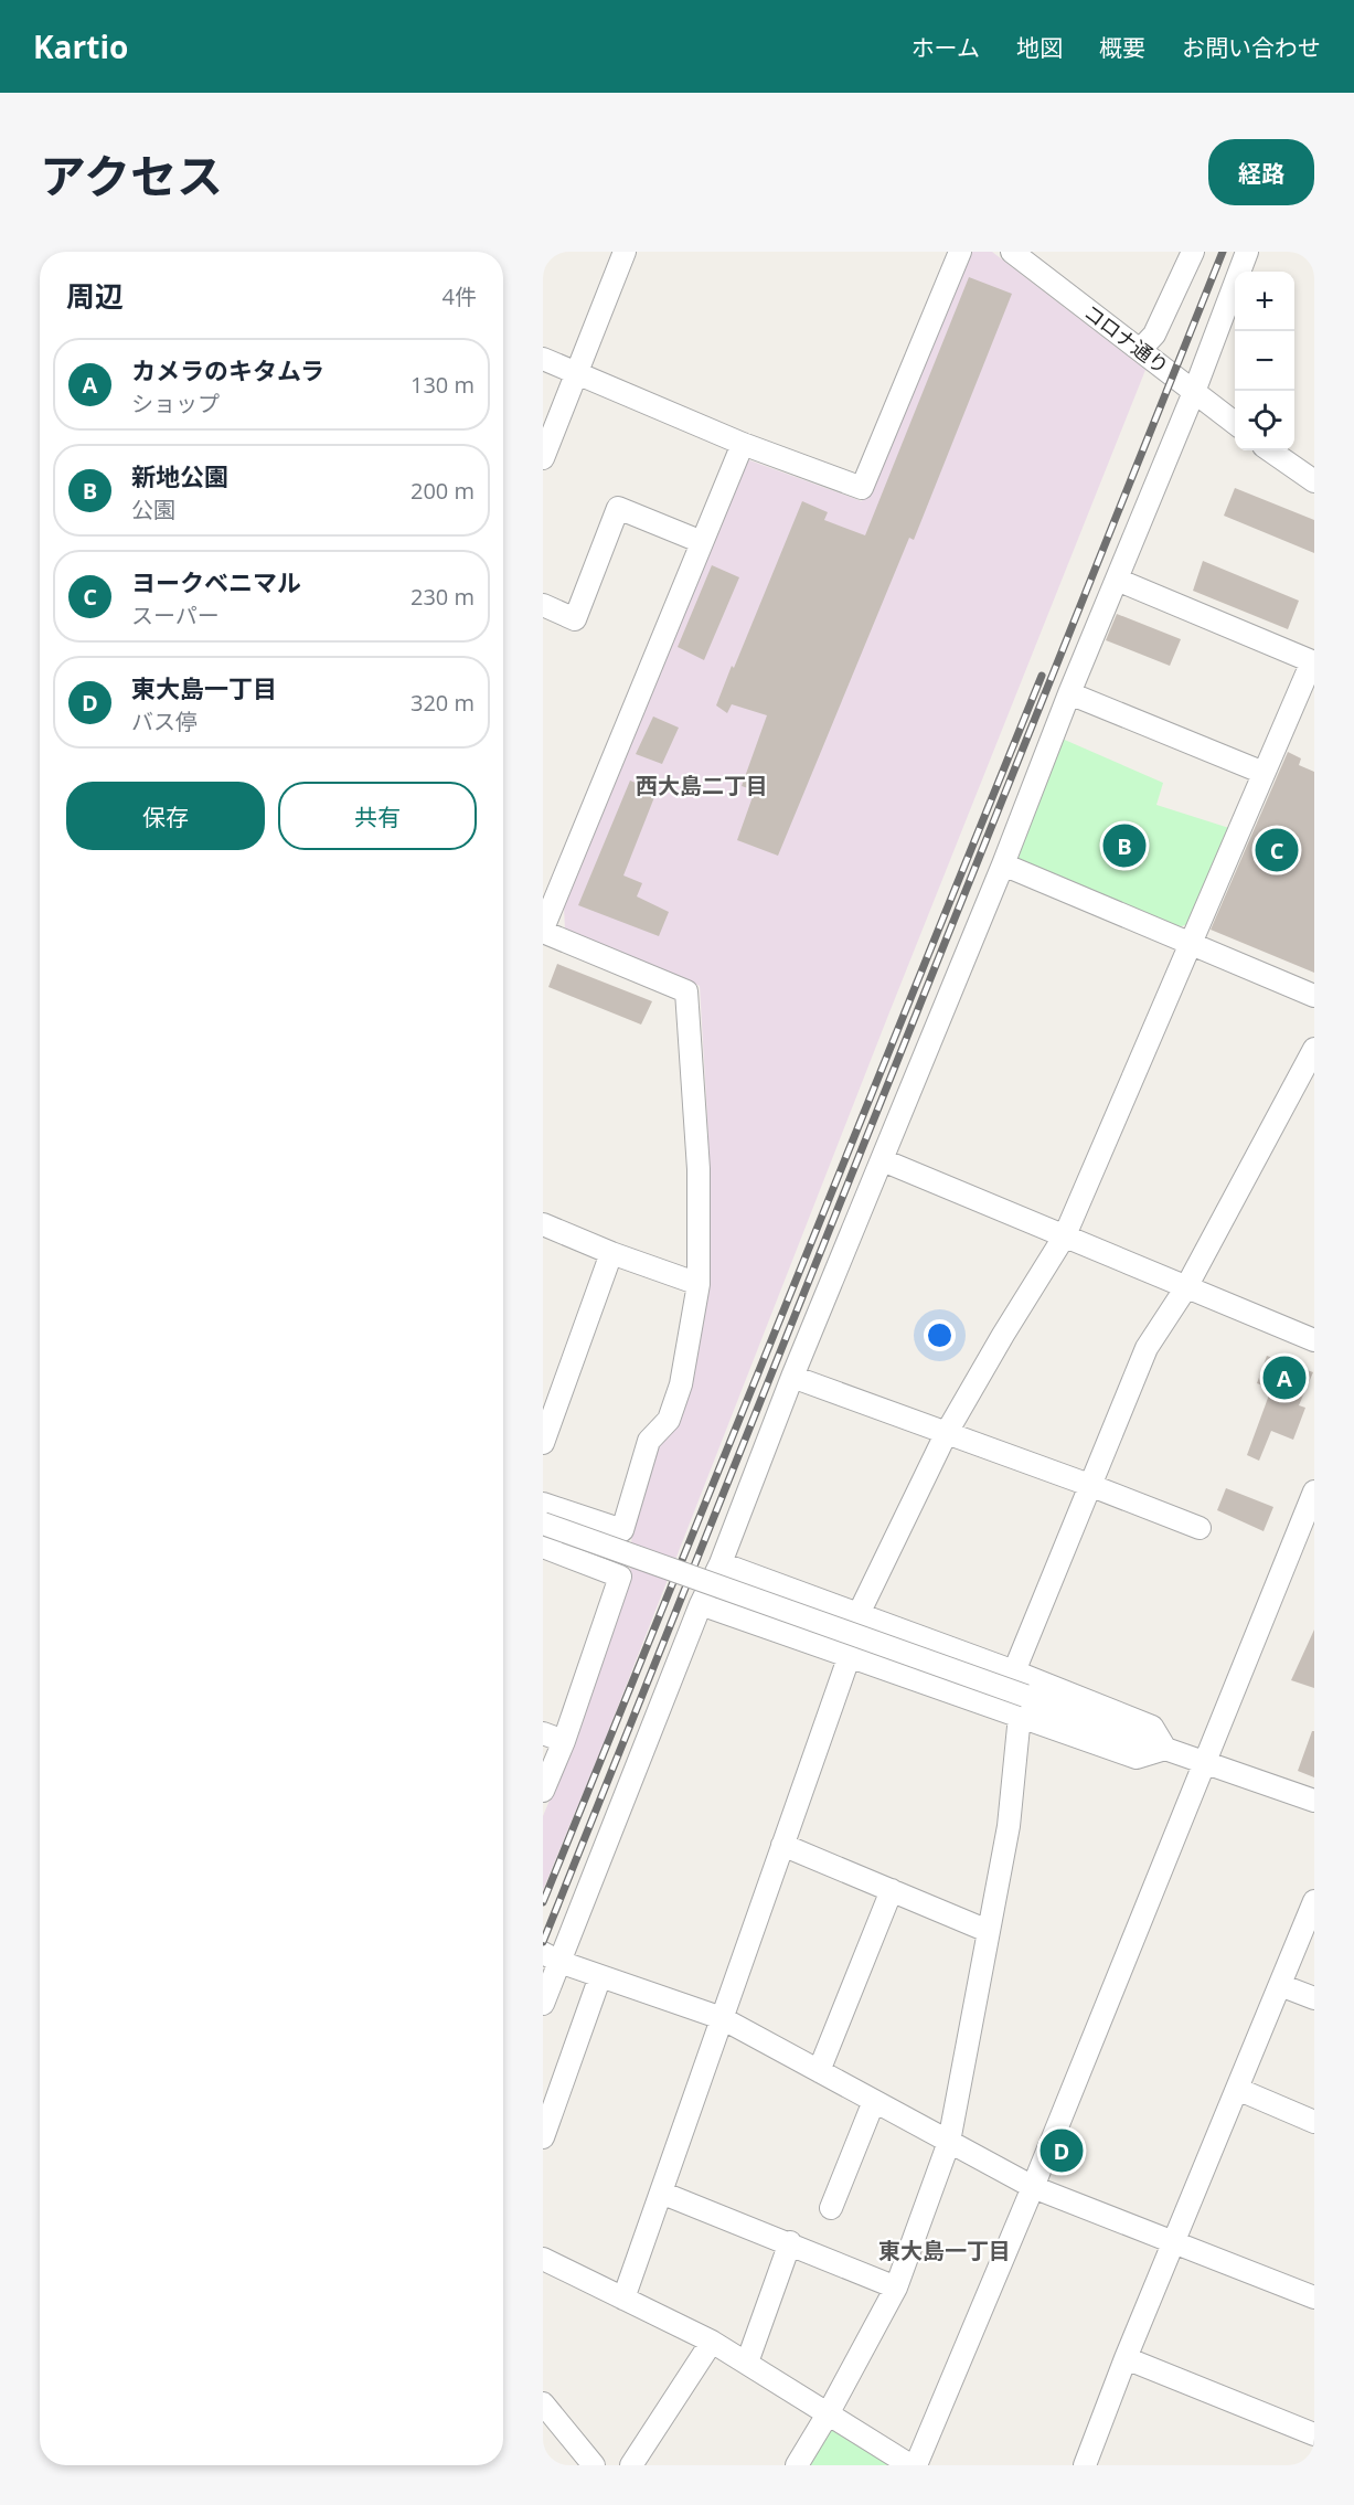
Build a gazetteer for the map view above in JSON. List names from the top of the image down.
{
  "streets": {
    "street": ["コロナ通り"]
  },
  "districts": ["西大島二丁目", "東大島一丁目"],
  "page": {
    "header": "Kartio",
    "nav": [
      "ホーム",
      "地図",
      "概要",
      "お問い合わせ"
    ],
    "title": "アクセス",
    "buttons": [
      "経路",
      ["保存", "共有"]
    ],
    "heading": ["周辺", "4件"],
    "map_buttons": ["+", "−"],
    "list": [
      {
        "mark": "A",
        "name": "カメラのキタムラ",
        "note": "ショップ",
        "value": "130 m"
      },
      {
        "mark": "B",
        "name": "新地公園",
        "note": "公園",
        "value": "200 m"
      },
      {
        "mark": "C",
        "name": "ヨークベニマル",
        "note": "スーパー",
        "value": "230 m"
      },
      {
        "mark": "D",
        "name": "東大島一丁目",
        "note": "バス停",
        "value": "320 m"
      }
    ],
    "pins": [
      "B",
      "C",
      "A",
      "D"
    ]
  }
}
